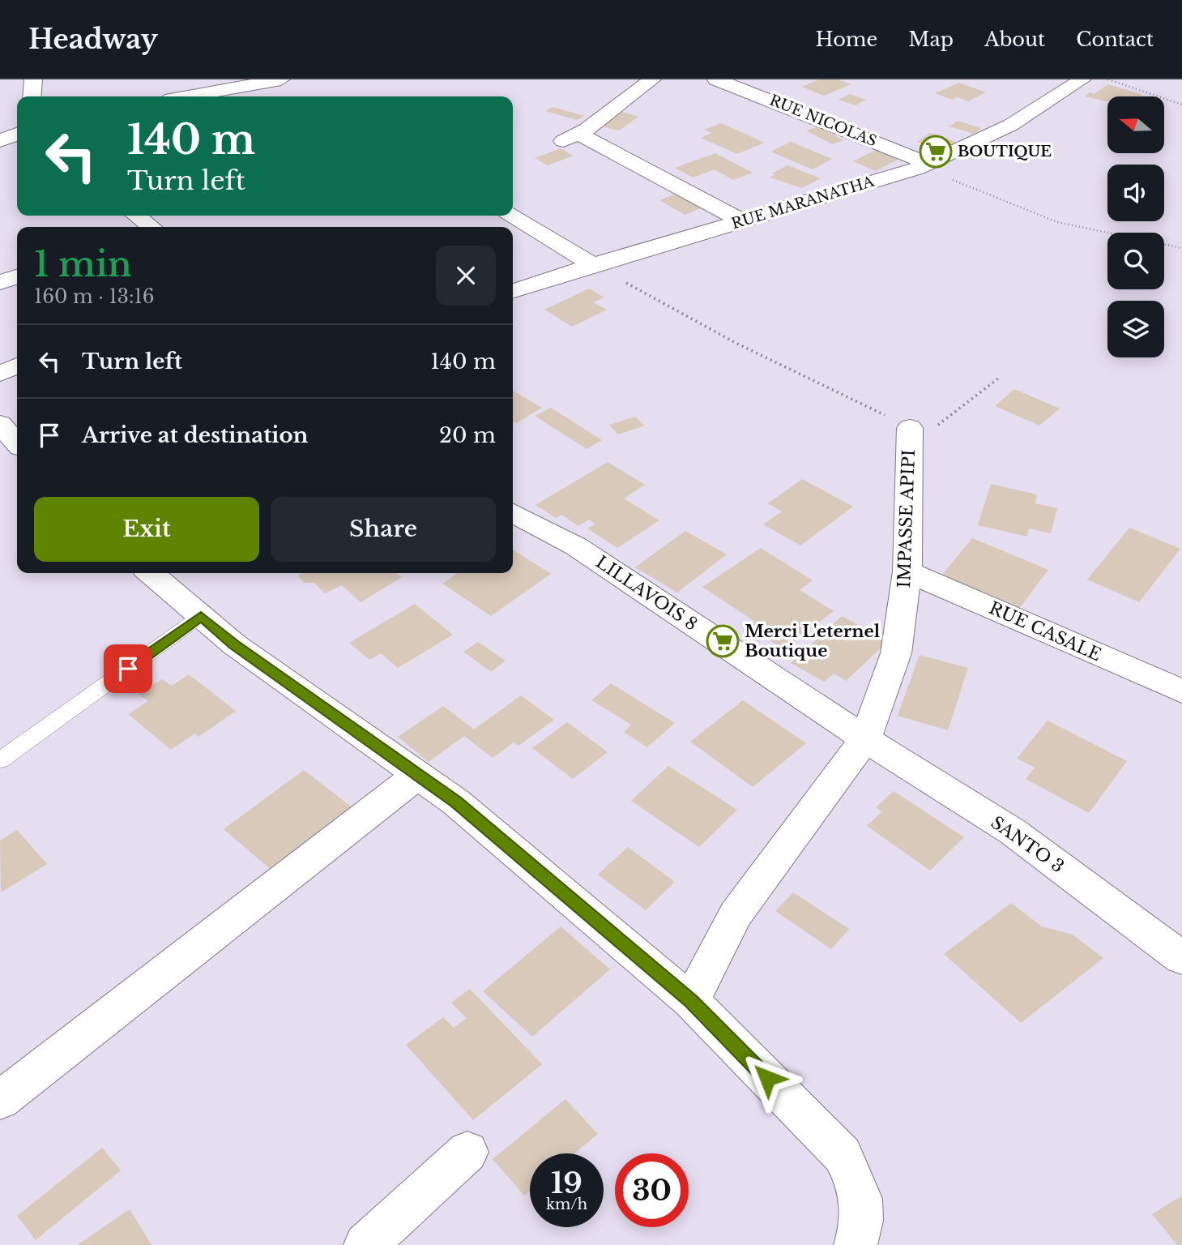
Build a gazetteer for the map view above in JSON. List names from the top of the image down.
{
  "streets": {
    "street": [
      "RUE NICOLAS",
      "RUE MARANATHA",
      "IMPASSE APIPI",
      "LILLAVOIS 8",
      "RUE CASALE",
      "SANTO 3"
    ]
  },
  "crossings": [
    ["RUE NICOLAS", "RUE MARANATHA"],
    ["IMPASSE APIPI", "LILLAVOIS 8"],
    ["IMPASSE APIPI", "RUE CASALE"],
    ["IMPASSE APIPI", "SANTO 3"],
    ["LILLAVOIS 8", "SANTO 3"]
  ],
  "places": {
    "supermarket": ["BOUTIQUE", "Merci L'eternel Boutique"]
  },
  "north": "left",
  "page": {
    "header": "Headway",
    "nav": [
      "Home",
      "Map",
      "About",
      "Contact"
    ],
    "turn": ["140 m", "Turn left"],
    "heading": ["1 min", "160 m · 13:16"],
    "list": [
      {
        "name": "Turn left",
        "value": "140 m"
      },
      {
        "name": "Arrive at destination",
        "value": "20 m"
      }
    ],
    "buttons": ["Exit", "Share"],
    "speed": "19 km/h",
    "limit": "30"
  }
}
